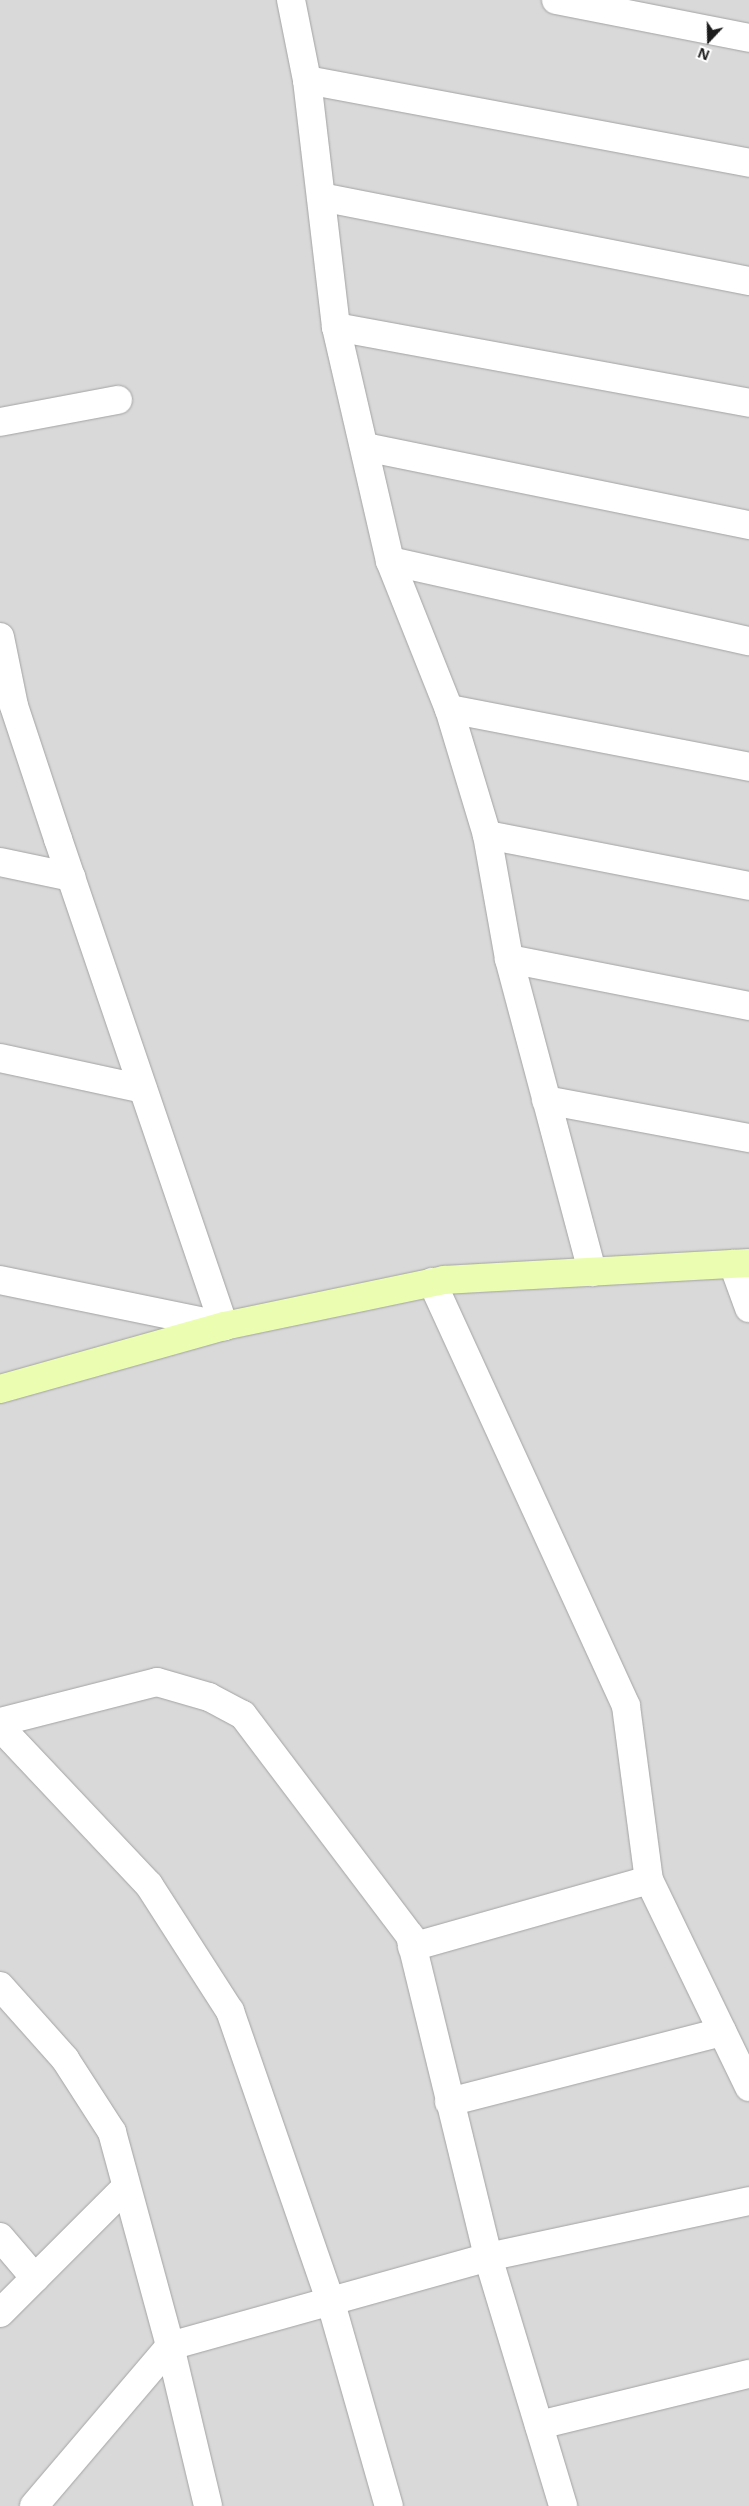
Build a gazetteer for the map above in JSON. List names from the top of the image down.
{
  "north": "bottom"
}
